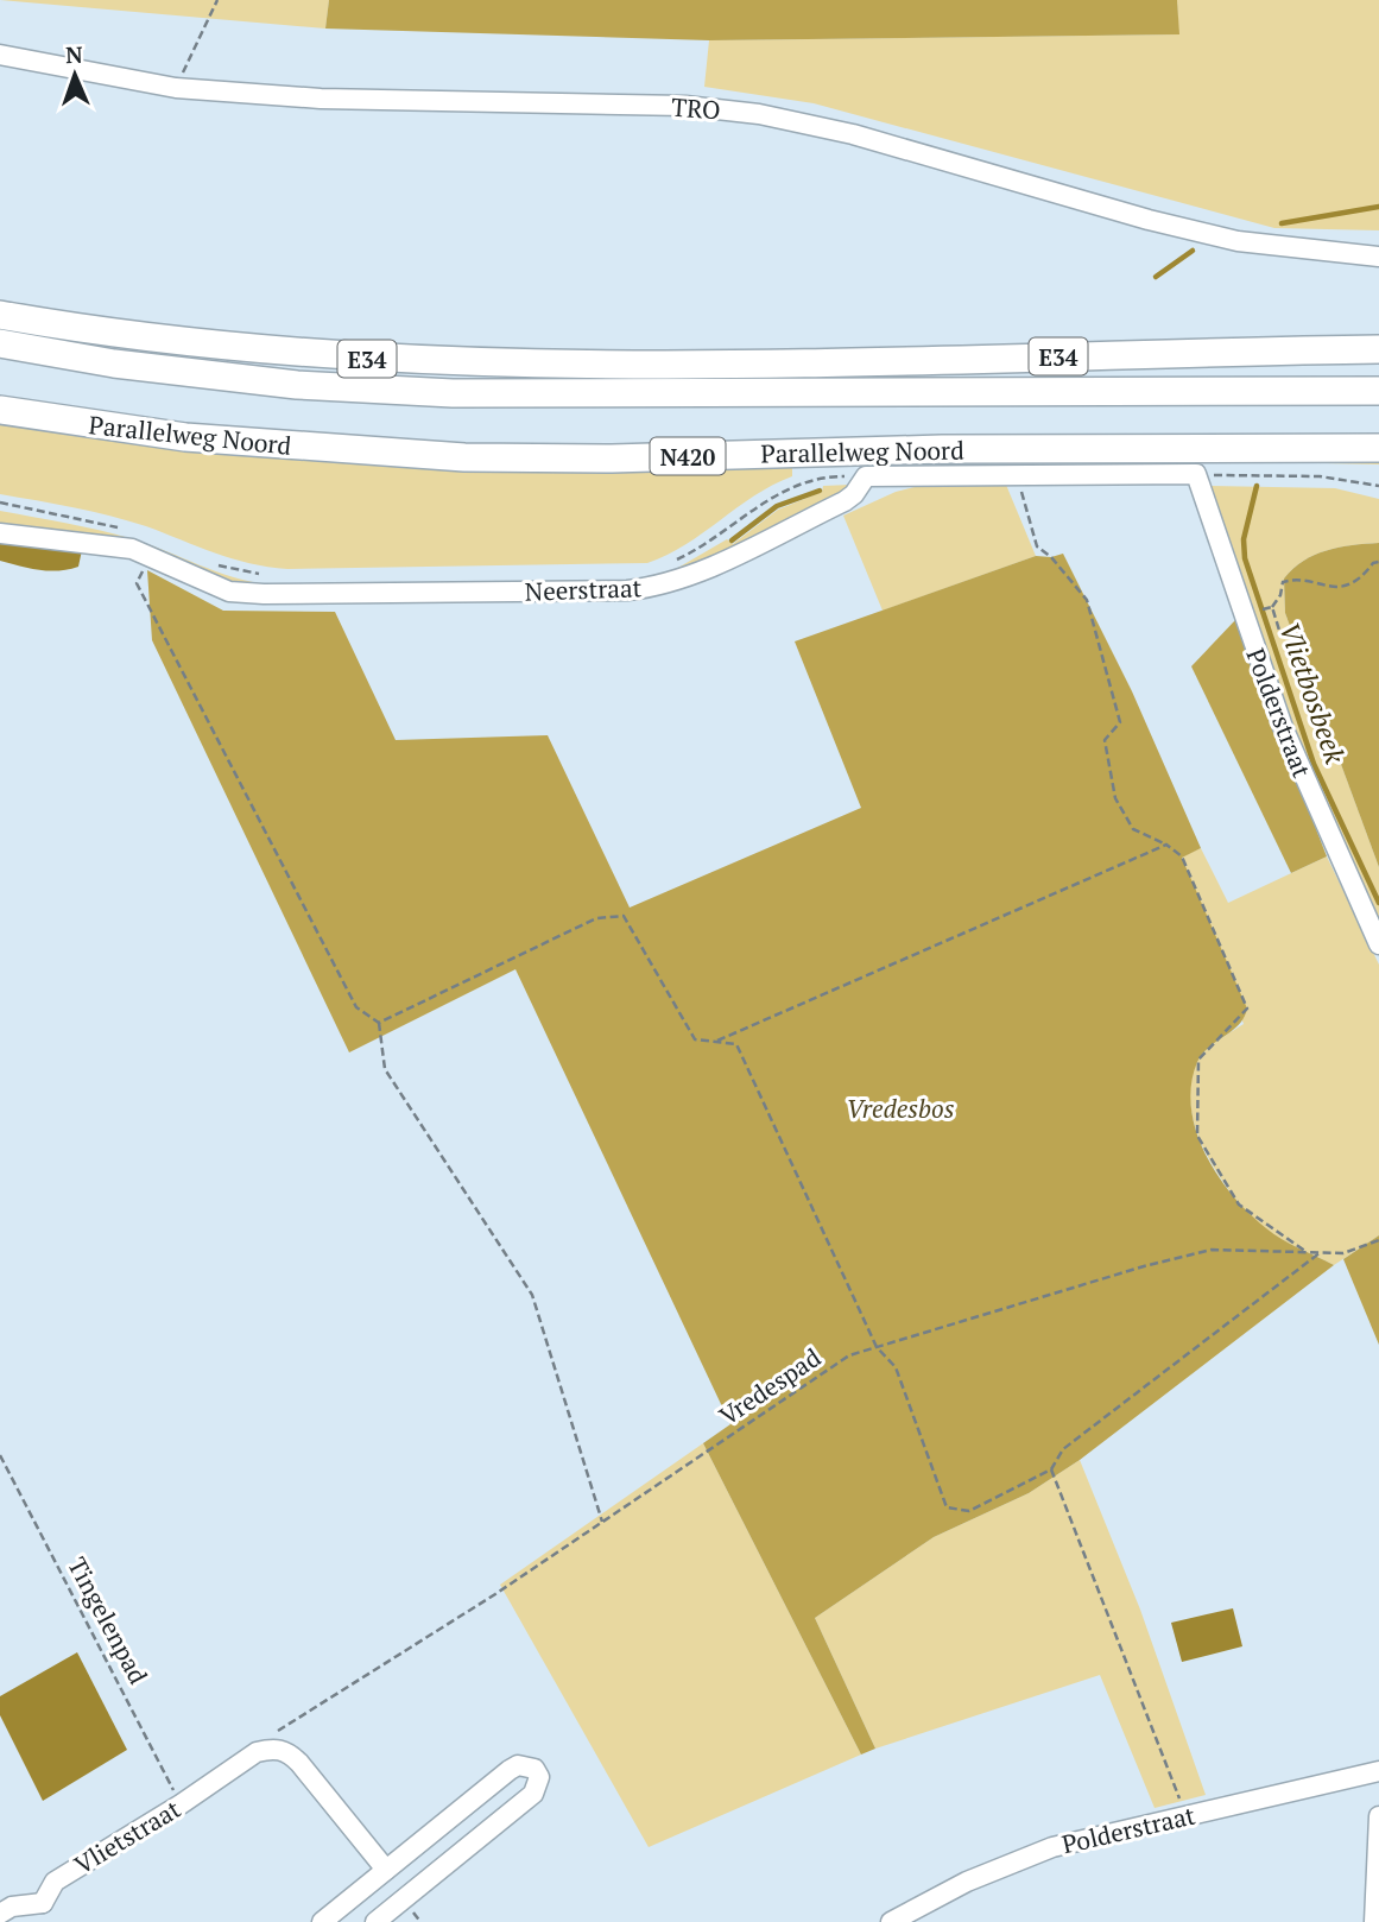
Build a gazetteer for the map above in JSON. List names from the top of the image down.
{
  "streets": {
    "highway": ["E34", "Parallelweg Noord", "N420"],
    "street": [
      "TRO",
      "Neerstraat",
      "Polderstraat",
      "Vlietstraat"
    ],
    "path": ["Vredespad", "Tingelenpad"]
  },
  "crossings": [
    ["Vredespad", "Vlietstraat"],
    ["Tingelenpad", "Vlietstraat"]
  ],
  "water": ["Vlietbosbeek"],
  "parks": ["Vredesbos"],
  "north": "top"
}
